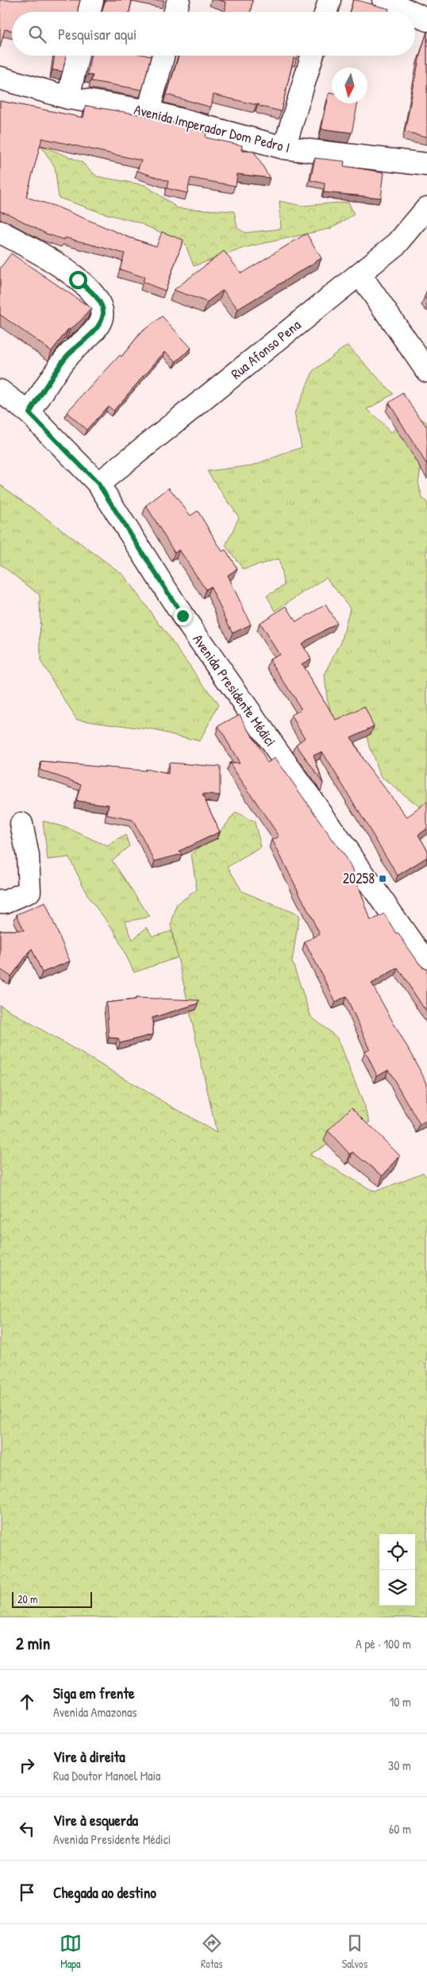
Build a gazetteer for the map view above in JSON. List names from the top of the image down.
{
  "streets": {
    "street": ["Avenida Imperador Dom Pedro I", "Rua Afonso Pena", "Avenida Presidente Médici"]
  },
  "crossings": [
    ["Rua Afonso Pena", "Avenida Presidente Médici"]
  ],
  "places": {
    "transit": ["20258"]
  },
  "scale_bar": "20 m",
  "north": "bottom",
  "page": {
    "search": "Pesquisar aqui",
    "scale": "20 m",
    "heading": ["2 min", "A pé · 100 m"],
    "list": [
      ["Siga em frente", "Avenida Amazonas", "10 m"],
      ["Vire à direita", "Rua Doutor Manoel Maia", "30 m"],
      ["Vire à esquerda", "Avenida Presidente Médici", "60 m"],
      "Chegada ao destino"
    ],
    "nav": ["Mapa", "Rotas", "Salvos"]
  }
}
